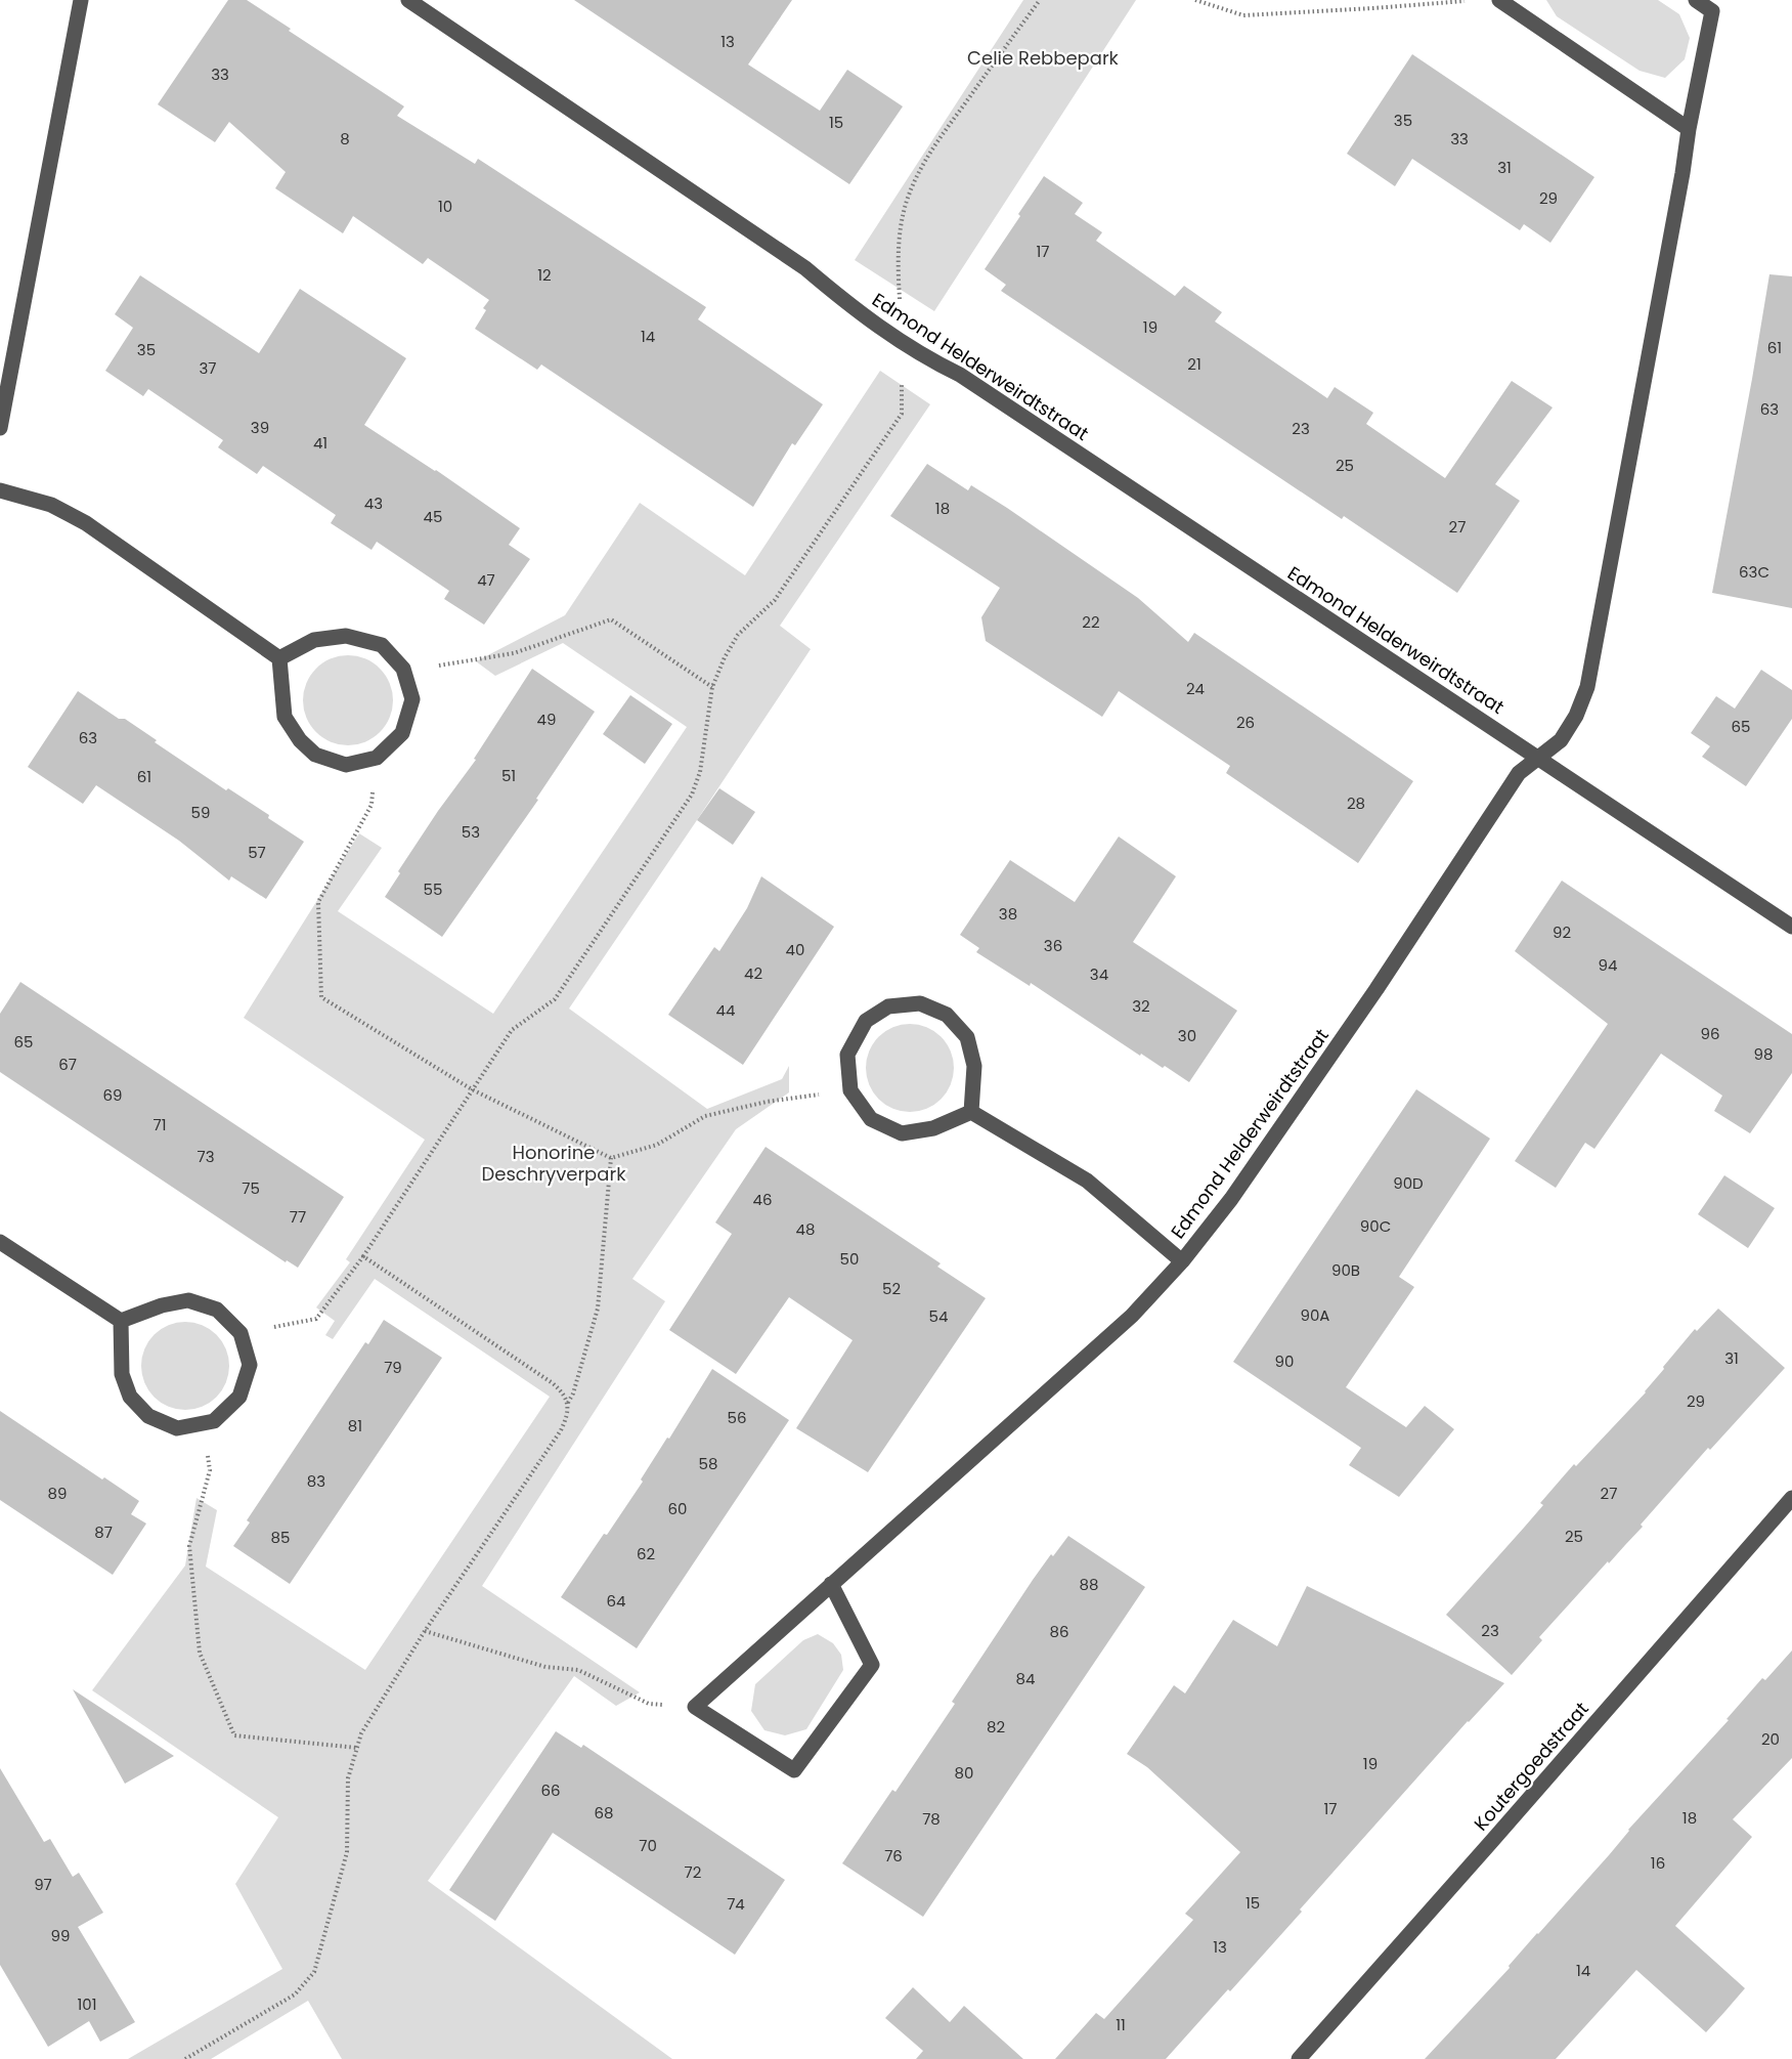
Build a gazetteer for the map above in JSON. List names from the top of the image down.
{
  "streets": {
    "street": ["Edmond Helderweirdtstraat", "Koutergoedstraat"]
  },
  "parks": ["Celie Rebbepark", "Honorine Deschryverpark"],
  "house_numbers": [
    "13",
    "33",
    "35",
    "15",
    "8",
    "33",
    "31",
    "29",
    "10",
    "17",
    "12",
    "19",
    "14",
    "61",
    "35",
    "21",
    "37",
    "63",
    "39",
    "23",
    "41",
    "25",
    "43",
    "18",
    "45",
    "27",
    "63C",
    "47",
    "22",
    "24",
    "49",
    "26",
    "65",
    "63",
    "51",
    "61",
    "28",
    "59",
    "53",
    "57",
    "55",
    "38",
    "92",
    "36",
    "40",
    "94",
    "42",
    "34",
    "32",
    "44",
    "96",
    "30",
    "65",
    "98",
    "67",
    "69",
    "71",
    "73",
    "90D",
    "75",
    "46",
    "77",
    "90C",
    "48",
    "50",
    "90B",
    "52",
    "90A",
    "54",
    "31",
    "90",
    "79",
    "29",
    "56",
    "81",
    "58",
    "83",
    "89",
    "27",
    "60",
    "87",
    "25",
    "85",
    "62",
    "88",
    "64",
    "23",
    "86",
    "84",
    "82",
    "20",
    "19",
    "80",
    "66",
    "17",
    "68",
    "18",
    "78",
    "70",
    "76",
    "16",
    "72",
    "97",
    "15",
    "74",
    "99",
    "13",
    "14",
    "101",
    "11"
  ]
}
